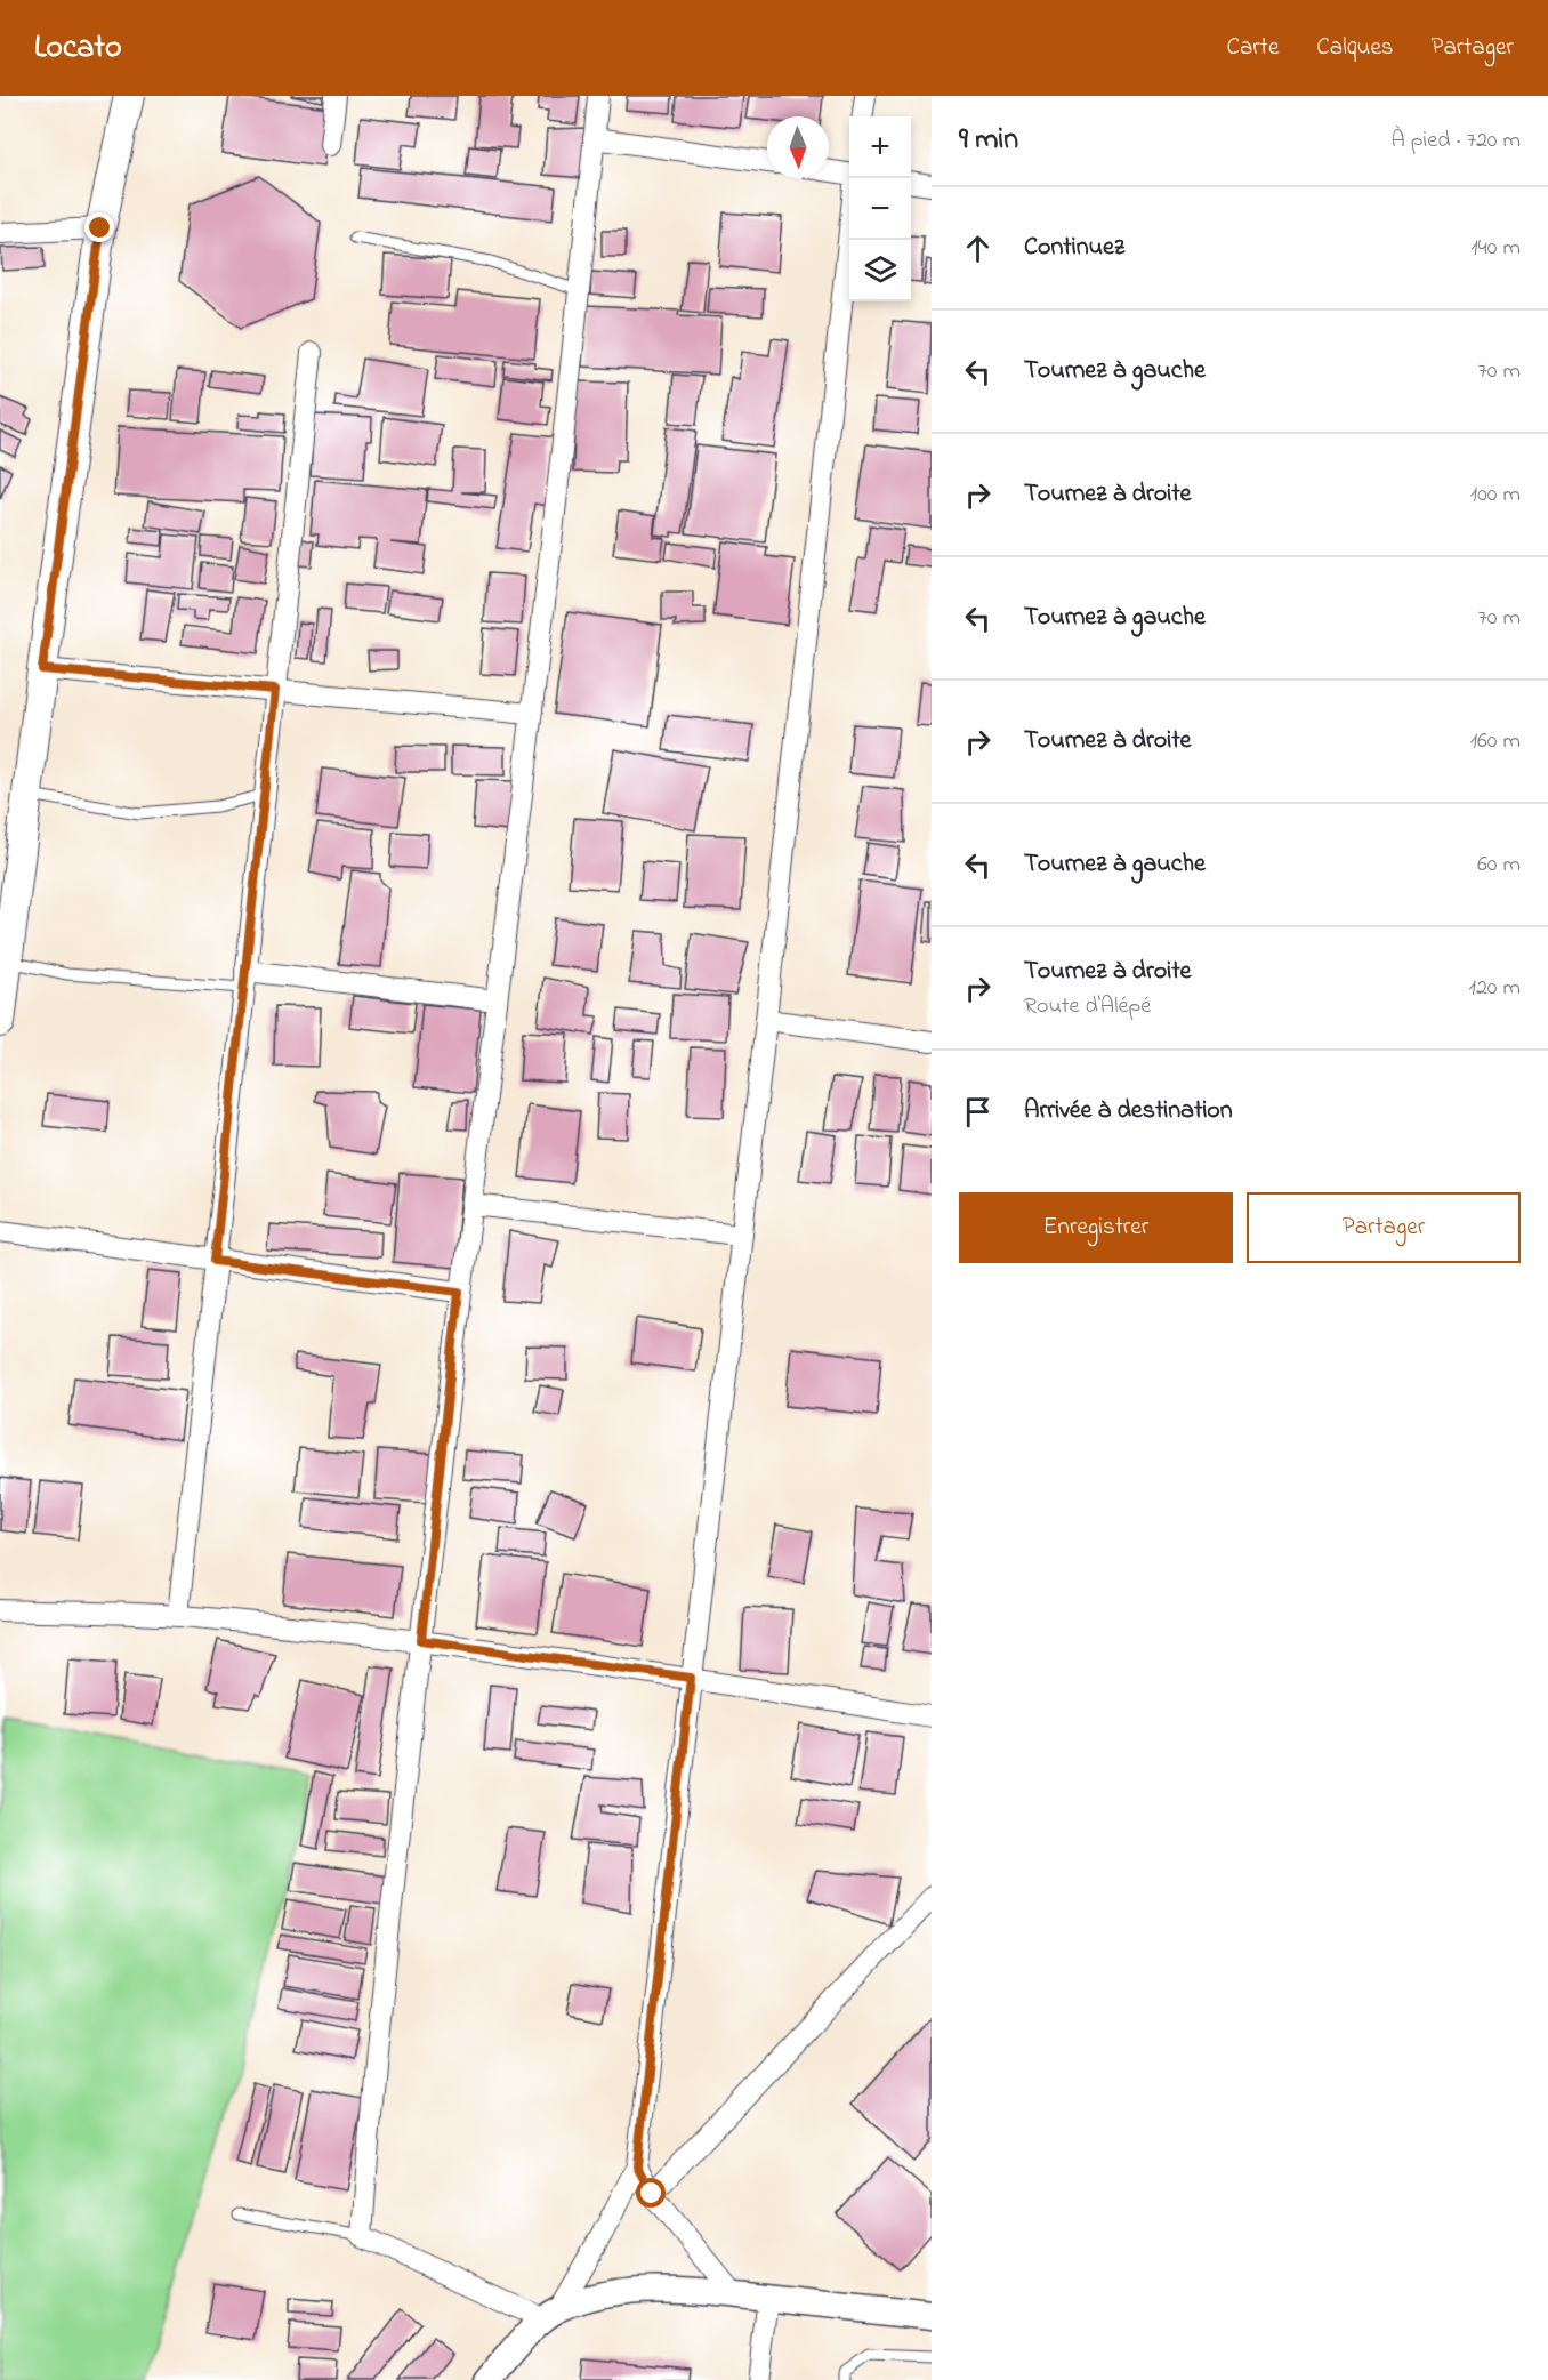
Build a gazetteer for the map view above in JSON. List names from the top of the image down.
{
  "north": "bottom",
  "page": {
    "header": "Locato",
    "nav": ["Carte", "Calques", "Partager"],
    "heading": ["9 min", "À pied · 720 m"],
    "map_buttons": ["+", "−"],
    "list": [
      ["Continuez", "140 m"],
      ["Tournez à gauche", "70 m"],
      ["Tournez à droite", "100 m"],
      ["Tournez à gauche", "70 m"],
      ["Tournez à droite", "160 m"],
      ["Tournez à gauche", "60 m"],
      ["Tournez à droite", "Route d'Alépé", "120 m"],
      "Arrivée à destination"
    ],
    "buttons": ["Enregistrer", "Partager"]
  }
}
